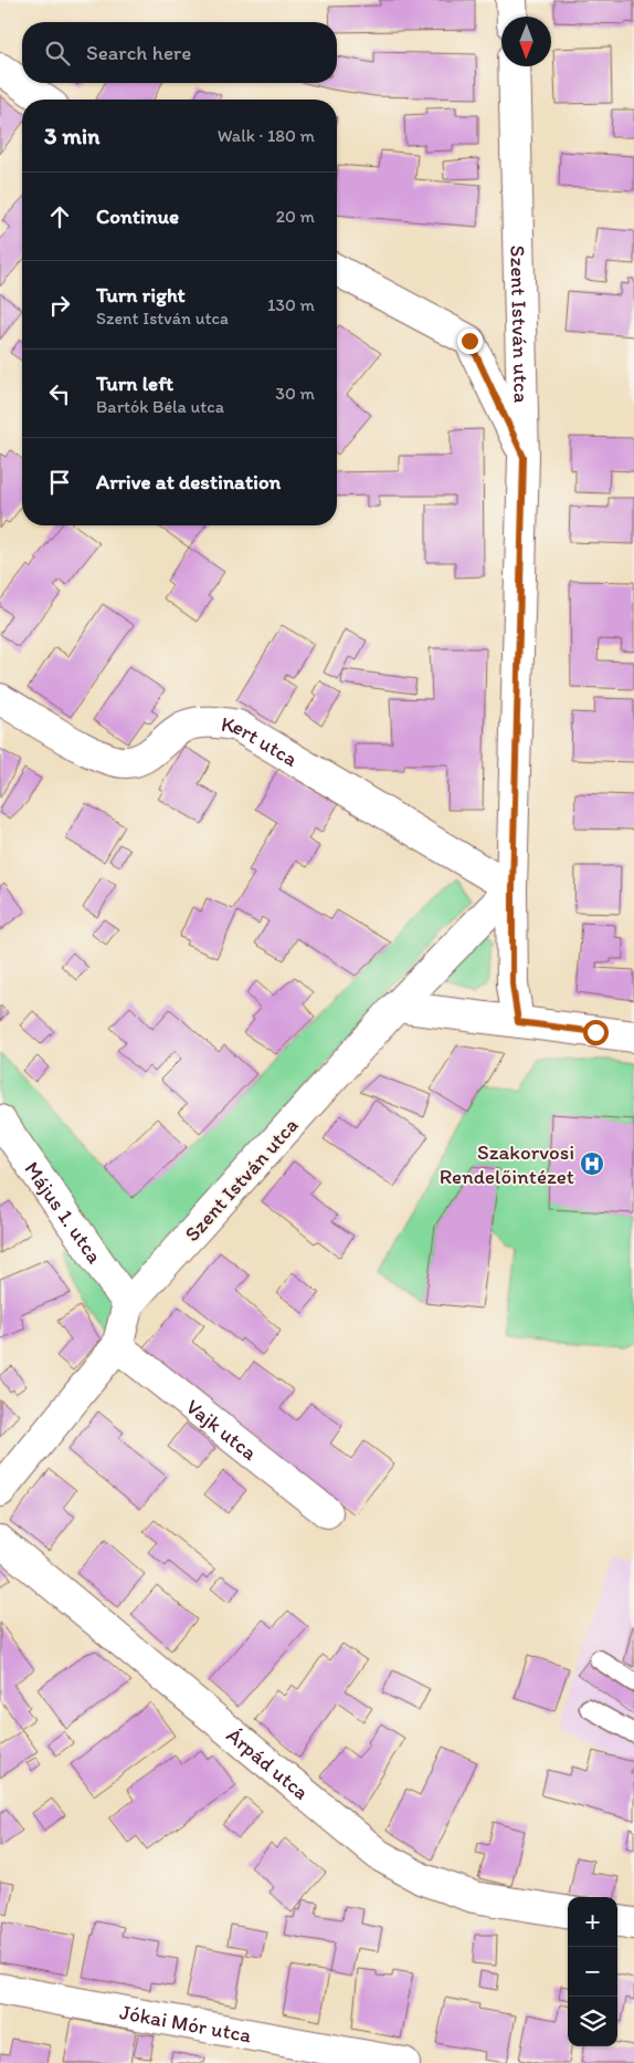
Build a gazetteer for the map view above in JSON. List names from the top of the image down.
{
  "streets": {
    "street": [
      "Szent István utca",
      "Kert utca",
      "Május 1. utca",
      "Vajk utca",
      "Árpád utca",
      "Jókai Mór utca"
    ]
  },
  "crossings": [
    ["Szent István utca", "Kert utca"],
    ["Szent István utca", "Május 1. utca"],
    ["Szent István utca", "Vajk utca"]
  ],
  "places": {
    "hospital": ["Szakorvosi Rendelőintézet"]
  },
  "north": "bottom",
  "page": {
    "search": "Search here",
    "heading": ["3 min", "Walk · 180 m"],
    "list": [
      ["Continue", "20 m"],
      ["Turn right", "Szent István utca", "130 m"],
      ["Turn left", "Bartók Béla utca", "30 m"],
      "Arrive at destination"
    ],
    "map_buttons": ["+", "−"]
  }
}
